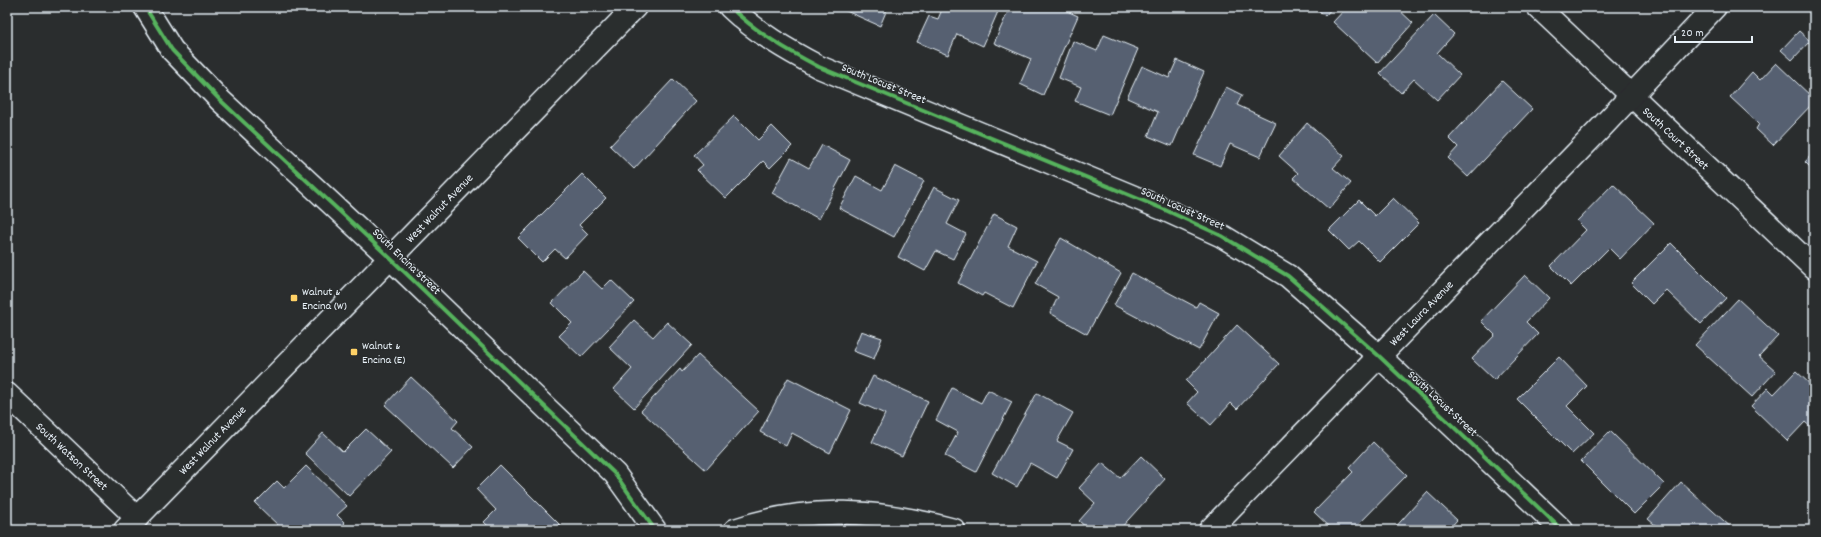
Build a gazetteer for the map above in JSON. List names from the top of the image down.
{
  "streets": {
    "street": [
      "South Locust Street",
      "South Court Street",
      "West Walnut Avenue",
      "South Encina Street",
      "West Laura Avenue",
      "South Watson Street"
    ]
  },
  "crossings": [
    ["South Locust Street", "West Laura Avenue"],
    ["South Court Street", "West Laura Avenue"],
    ["West Walnut Avenue", "South Encina Street"],
    ["West Walnut Avenue", "South Watson Street"]
  ],
  "places": {
    "transit": ["Walnut & Encina (W)", "Walnut & Encina (E)"]
  },
  "scale_bar": "20 m"
}
